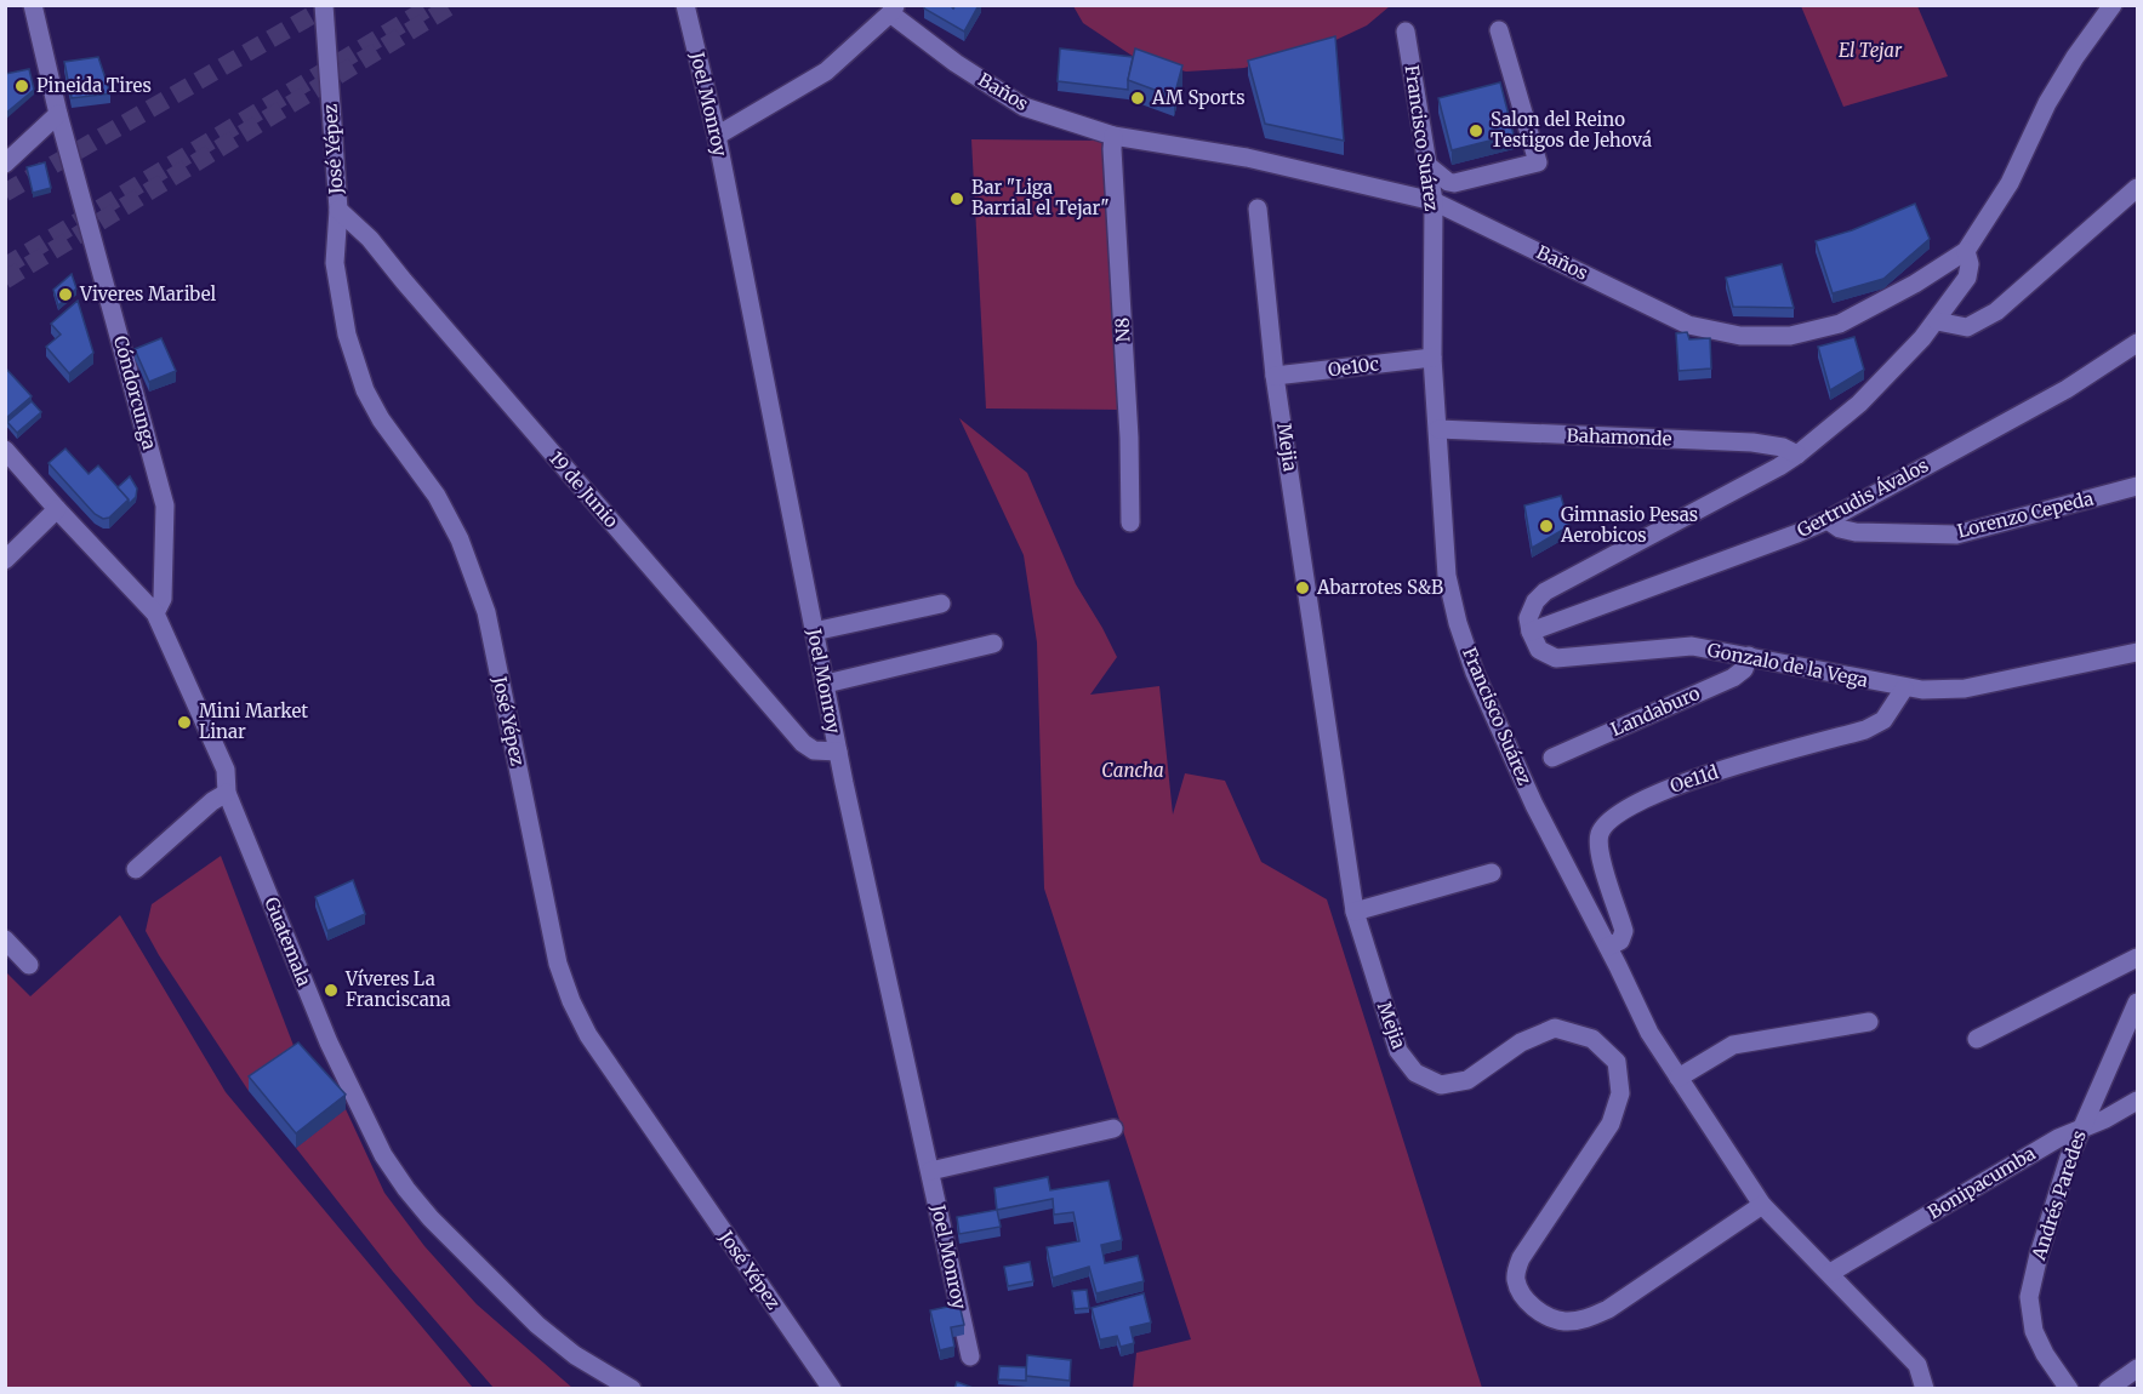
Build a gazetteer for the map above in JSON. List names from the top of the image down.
{
  "streets": {
    "street": [
      "Baños",
      "Joel Monroy",
      "Francisco Suárez",
      "José Yépez",
      "N8",
      "Oe10c",
      "Cóndorcunga",
      "Bahamonde",
      "Mejia",
      "19 de Junio",
      "Gertrudis Ávalos",
      "Lorenzo Cepeda",
      "Gonzalo de la Vega",
      "Landaburo",
      "Oe11d",
      "Guatemala",
      "Bonipacumba",
      "Andrés Paredes"
    ]
  },
  "crossings": [
    ["Baños", "Francisco Suárez"],
    ["Baños", "N8"],
    ["Joel Monroy", "19 de Junio"],
    ["Francisco Suárez", "Oe10c"],
    ["Francisco Suárez", "Bahamonde"],
    ["Francisco Suárez", "Mejia"],
    ["Francisco Suárez", "Oe11d"],
    ["Francisco Suárez", "Bonipacumba"],
    ["José Yépez", "19 de Junio"],
    ["Oe10c", "Mejia"],
    ["Cóndorcunga", "Guatemala"],
    ["Gertrudis Ávalos", "Lorenzo Cepeda"],
    ["Gertrudis Ávalos", "Gonzalo de la Vega"],
    ["Gonzalo de la Vega", "Landaburo"],
    ["Gonzalo de la Vega", "Oe11d"],
    ["Bonipacumba", "Andrés Paredes"]
  ],
  "parks": ["El Tejar", "Cancha"],
  "places": [
    "Pineida Tires",
    "AM Sports",
    "Salon del Reino Testigos de Jehová",
    "Bar \"Liga Barrial el Tejar\"",
    "Viveres Maribel",
    "Gimnasio Pesas Aerobicos",
    "Abarrotes S&B",
    "Mini Market Linar",
    "Víveres La Franciscana"
  ]
}
